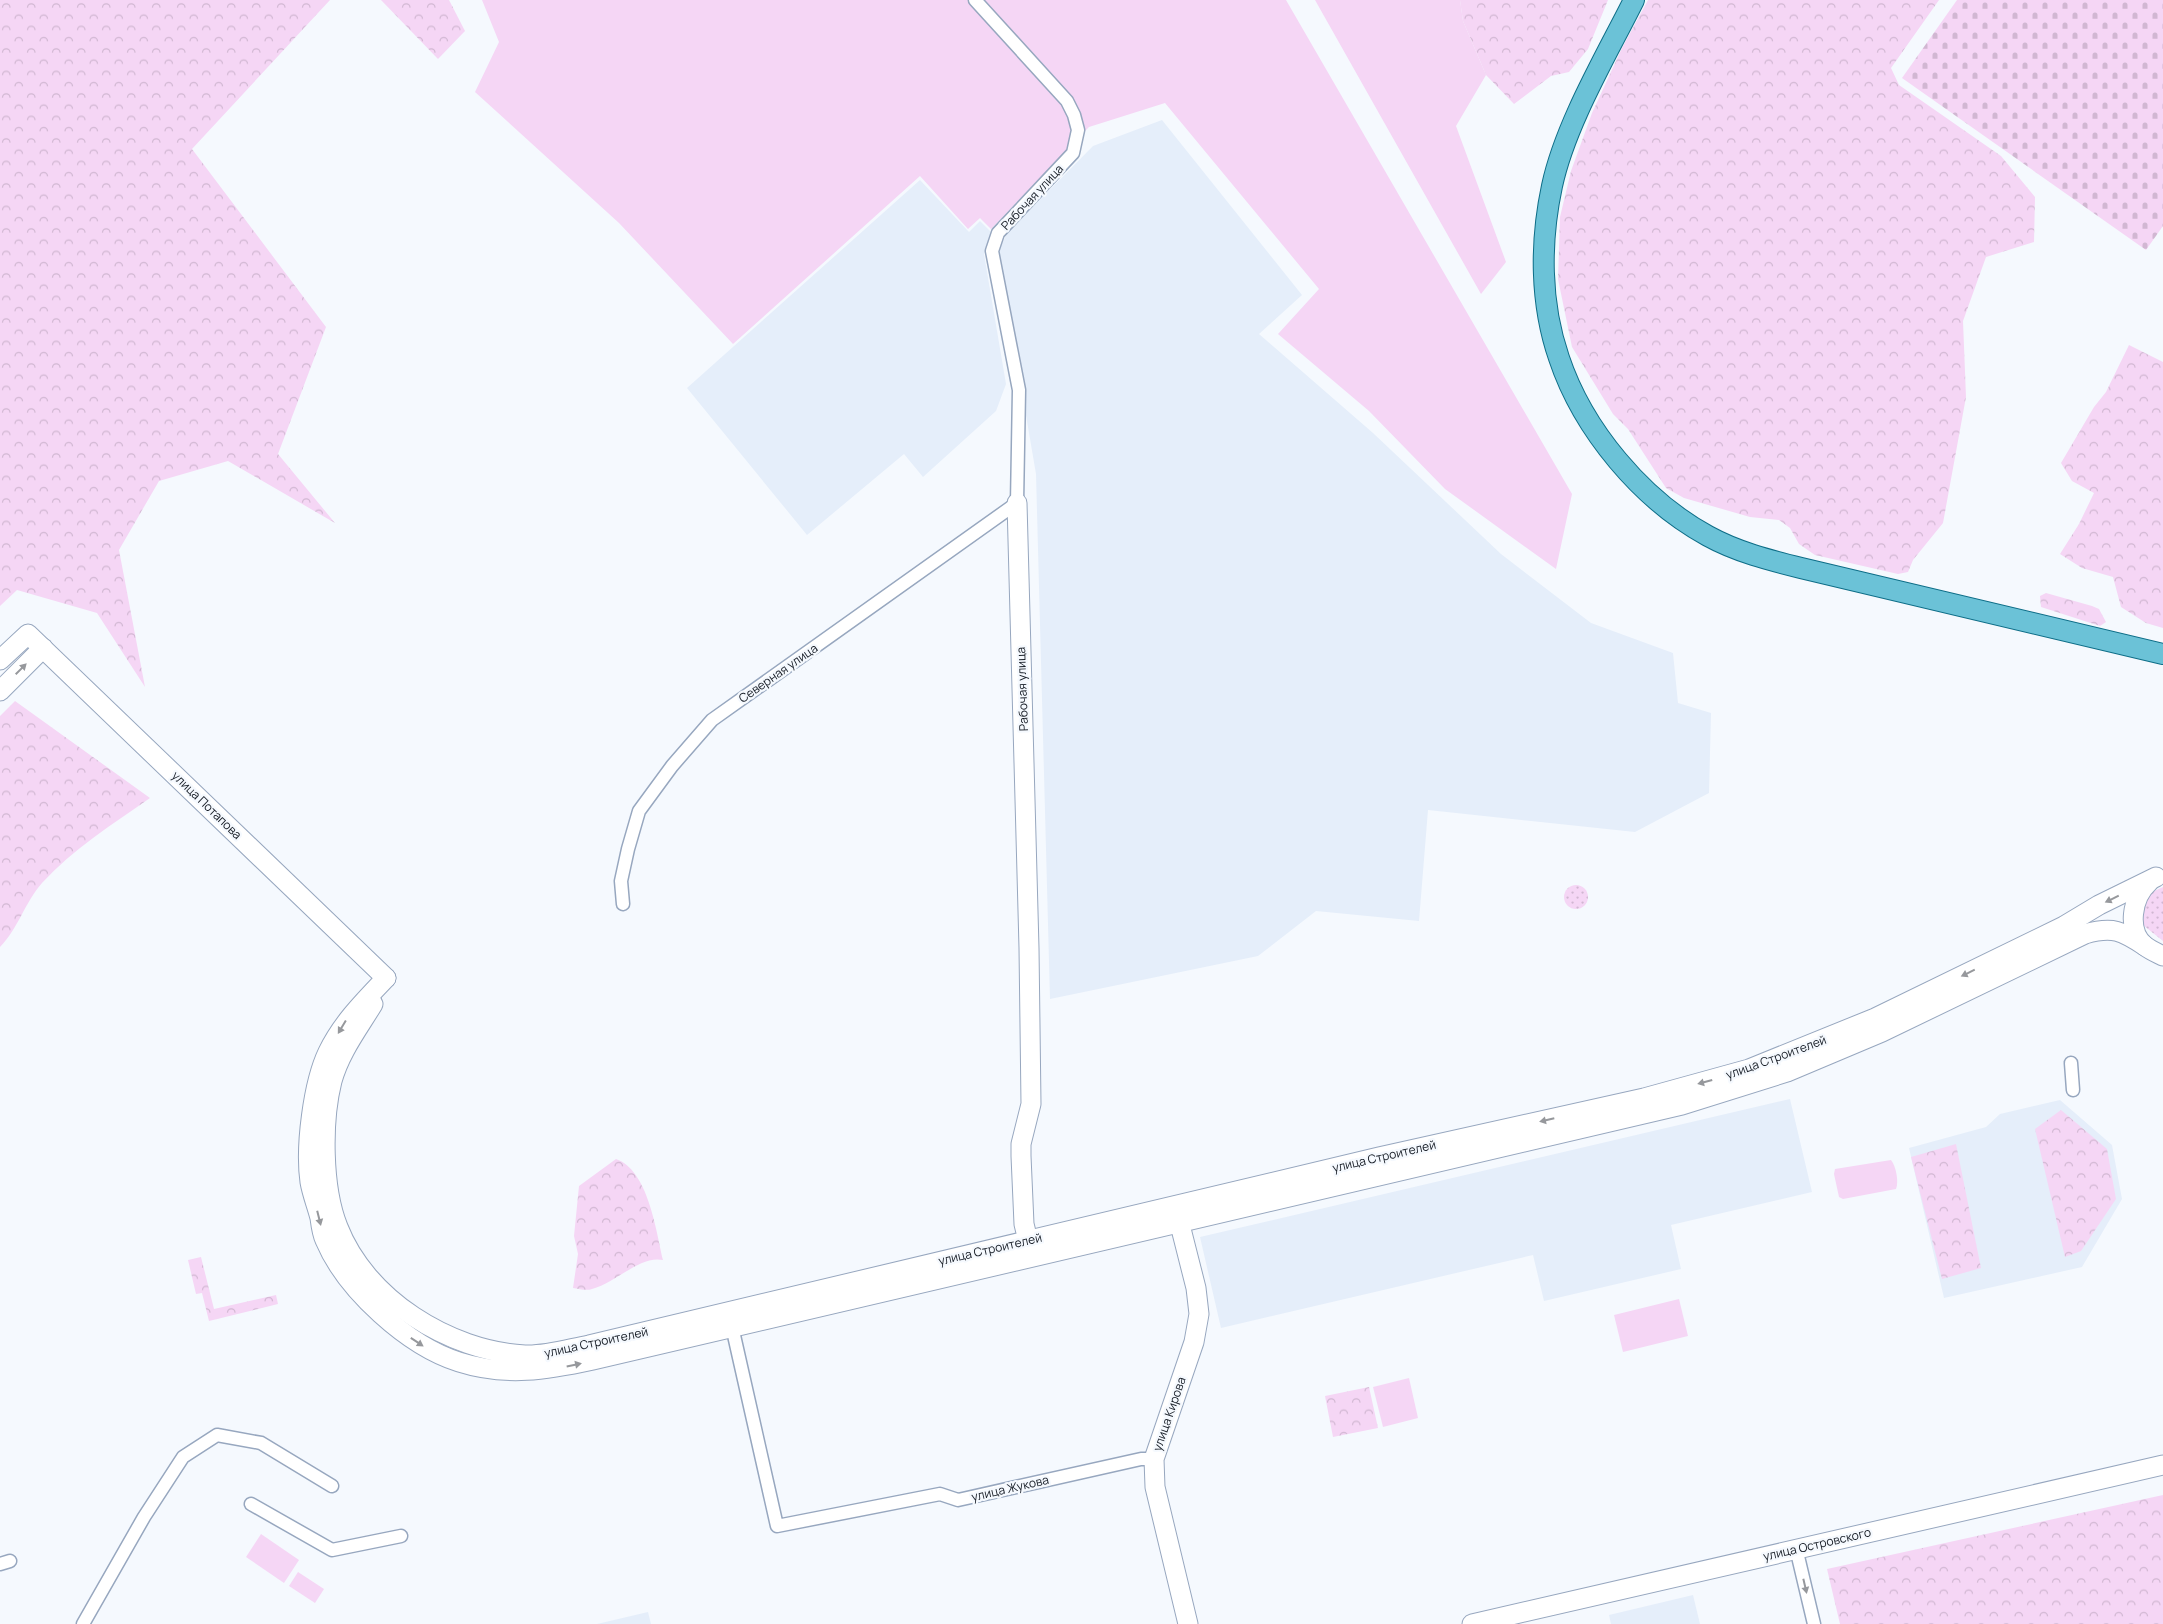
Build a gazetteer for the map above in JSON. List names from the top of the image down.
{
  "streets": {
    "street": [
      "Рабочая улица",
      "Северная улица",
      "улица Потапова",
      "улица Строителей",
      "улица Кирова",
      "улица Жукова",
      "улица Островского"
    ]
  },
  "crossings": [
    ["Рабочая улица", "Северная улица"],
    ["Рабочая улица", "улица Строителей"],
    ["улица Потапова", "улица Строителей"],
    ["улица Строителей", "улица Кирова"],
    ["улица Строителей", "улица Жукова"],
    ["улица Кирова", "улица Жукова"]
  ]
}
